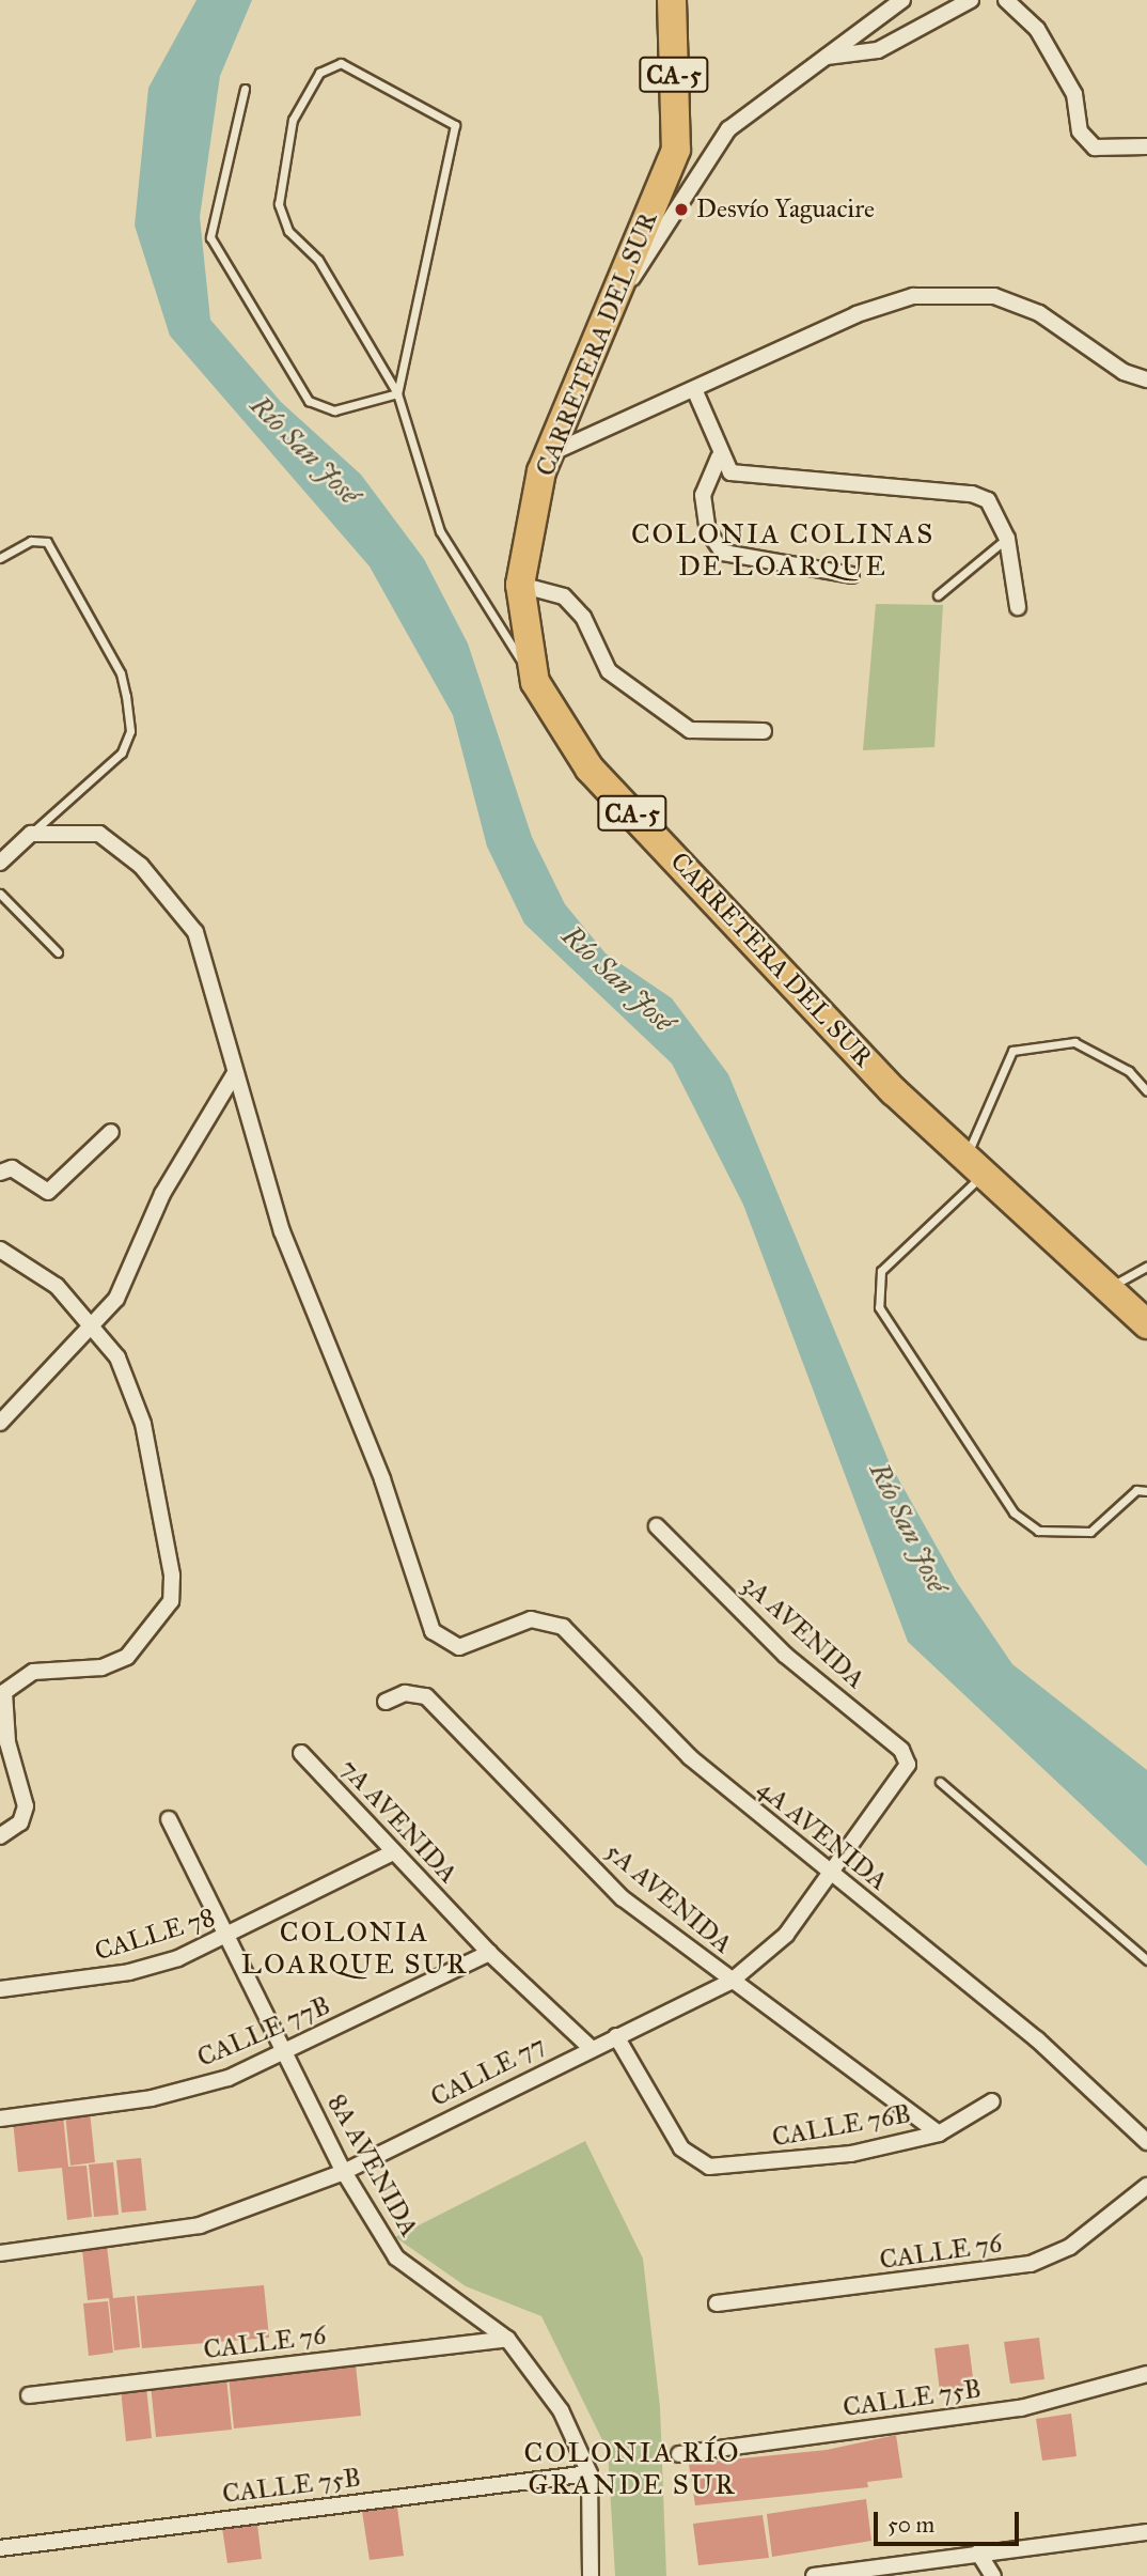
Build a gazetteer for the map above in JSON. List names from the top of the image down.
{
  "streets": {
    "highway": ["CA-5", "CARRETERA DEL SUR"],
    "street": [
      "3A AVENIDA",
      "7A AVENIDA",
      "4A AVENIDA",
      "5A AVENIDA",
      "CALLE 78",
      "CALLE 77B",
      "CALLE 77",
      "CALLE 76B",
      "8A AVENIDA",
      "CALLE 76",
      "CALLE 75B"
    ]
  },
  "crossings": [
    ["3A AVENIDA", "CALLE 77"],
    ["7A AVENIDA", "CALLE 78"],
    ["7A AVENIDA", "CALLE 77B"],
    ["7A AVENIDA", "CALLE 77"],
    ["4A AVENIDA", "CALLE 77"],
    ["5A AVENIDA", "CALLE 77"],
    ["5A AVENIDA", "CALLE 76B"],
    ["CALLE 78", "8A AVENIDA"],
    ["CALLE 77B", "8A AVENIDA"],
    ["CALLE 77", "CALLE 76B"],
    ["CALLE 77", "8A AVENIDA"],
    ["8A AVENIDA", "CALLE 76"],
    ["8A AVENIDA", "CALLE 75B"]
  ],
  "districts": ["COLONIA COLINAS DE LOARQUE", "COLONIA LOARQUE SUR", "COLONIA RÍO GRANDE SUR"],
  "water": ["Río San José"],
  "places": ["Desvío Yaguacire"],
  "scale_bar": "50 m"
}
